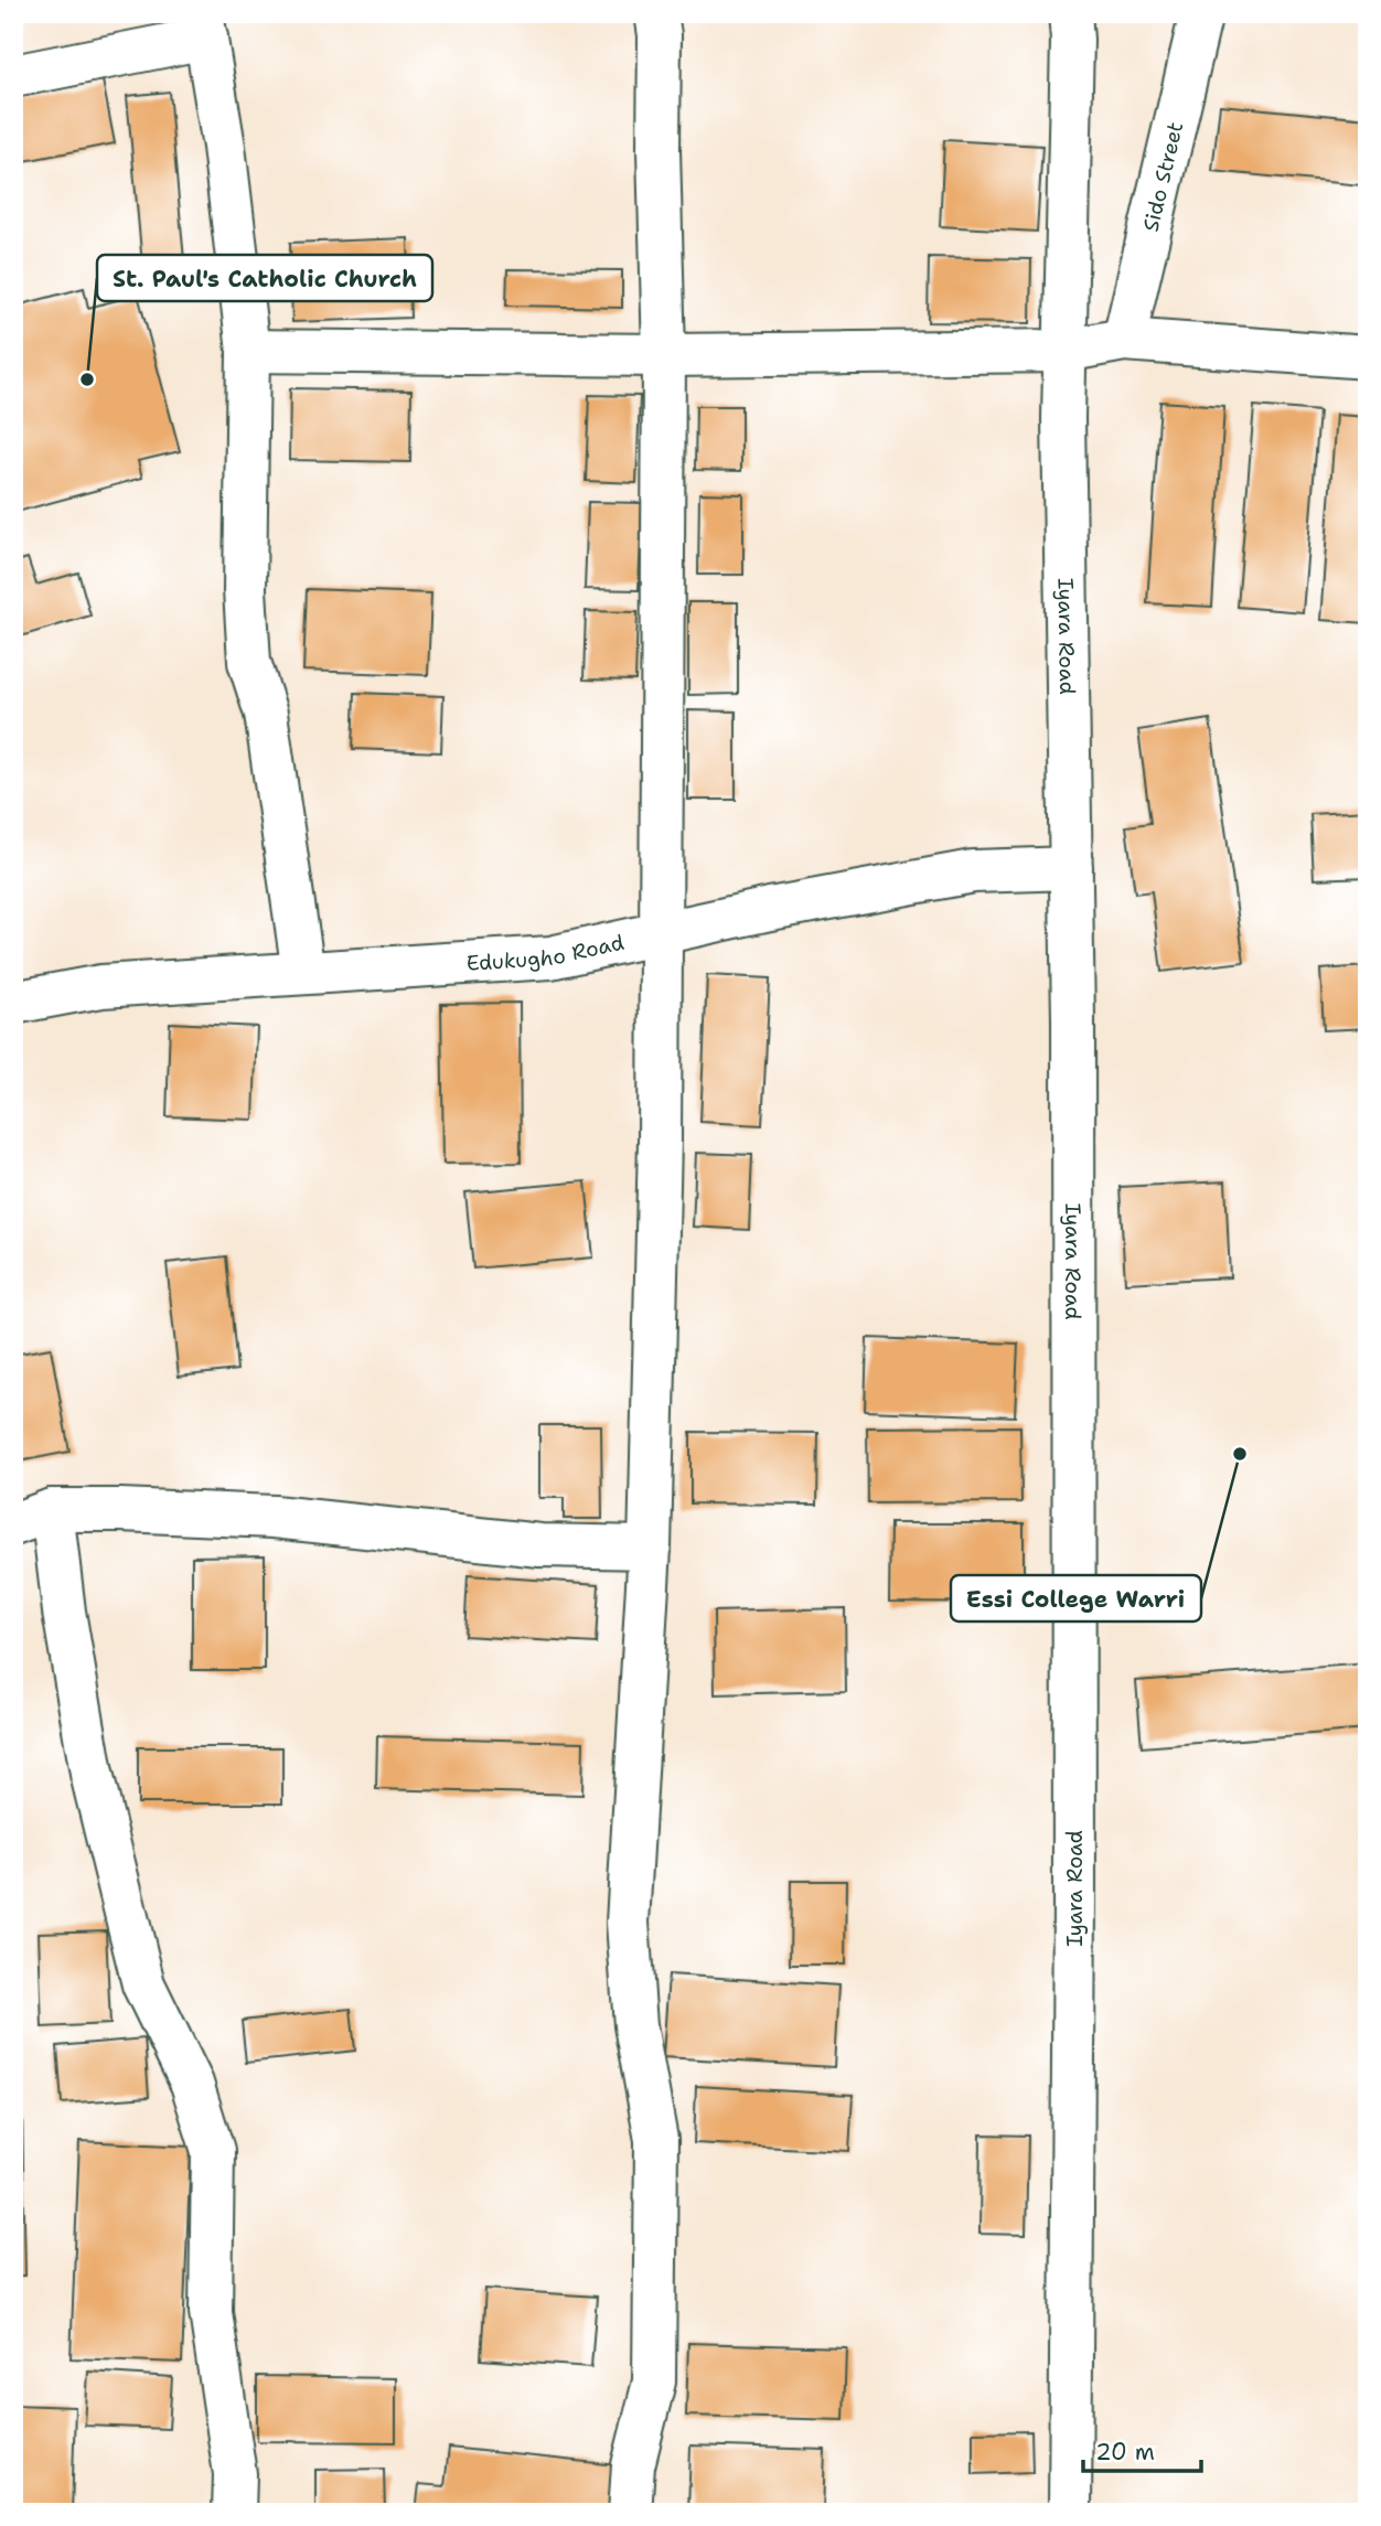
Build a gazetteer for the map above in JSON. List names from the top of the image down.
{
  "streets": {
    "street": ["Sido Street", "Iyara Road", "Edukugho Road"]
  },
  "crossings": [
    ["Iyara Road", "Edukugho Road"]
  ],
  "places": ["St. Paul's Catholic Church", "Essi College Warri"],
  "scale_bar": "20 m"
}
